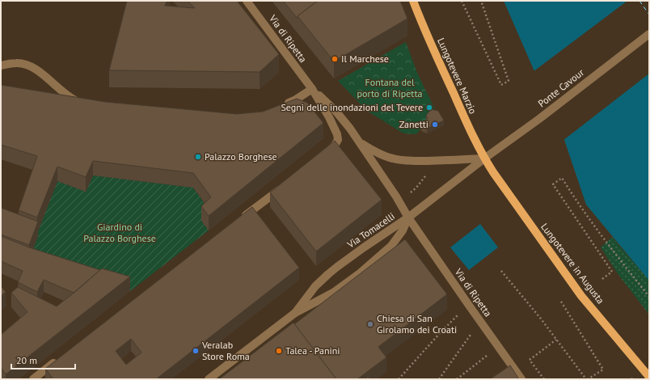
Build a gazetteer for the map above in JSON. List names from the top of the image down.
{
  "streets": {
    "main road": ["Lungotevere Marzio", "Lungotevere in Augusta"],
    "street": ["Via di Ripetta", "Ponte Cavour", "Via Tomacelli"]
  },
  "crossings": [
    ["Via di Ripetta", "Ponte Cavour"],
    ["Via di Ripetta", "Via Tomacelli"],
    ["Lungotevere Marzio", "Ponte Cavour"],
    ["Lungotevere Marzio", "Lungotevere in Augusta"],
    ["Ponte Cavour", "Via Tomacelli"],
    ["Ponte Cavour", "Lungotevere in Augusta"]
  ],
  "parks": ["Fontana del porto di Ripetta", "Giardino di Palazzo Borghese"],
  "places": [
    "Il Marchese",
    "Segni delle inondazioni del Tevere",
    "Zanetti",
    "Palazzo Borghese",
    "Chiesa di San Girolamo dei Croati",
    "Veralab Store Roma",
    "Talea - Panini"
  ],
  "scale_bar": "20 m"
}
